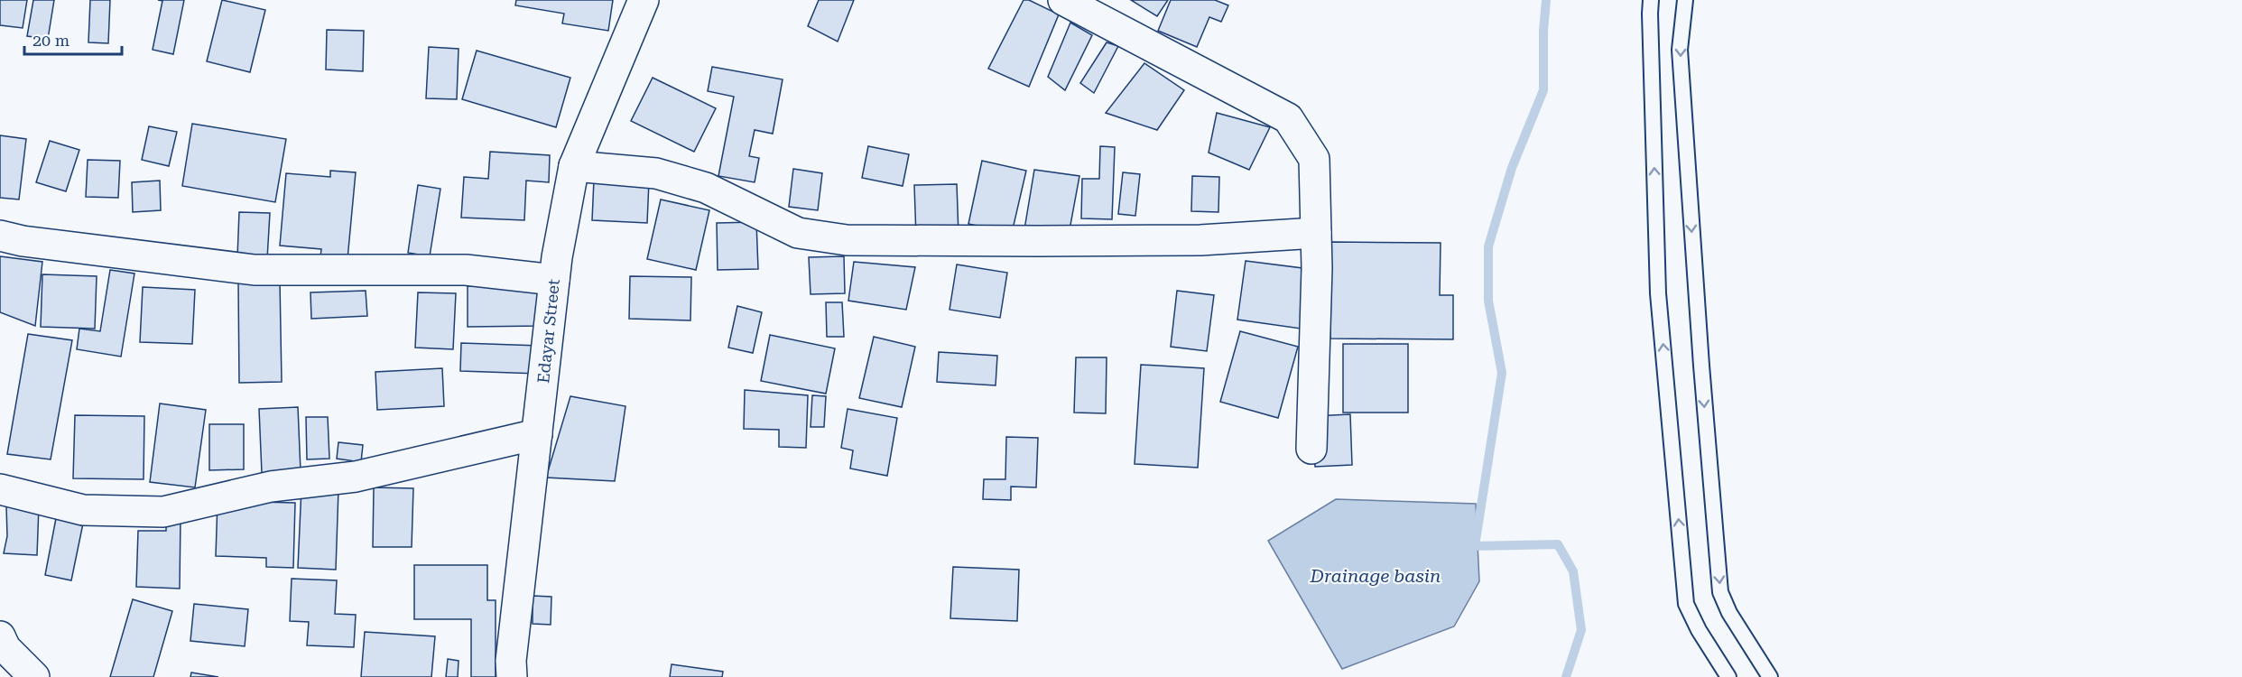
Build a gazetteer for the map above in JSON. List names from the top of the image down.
{
  "streets": {
    "street": ["Edayar Street"]
  },
  "water": ["Drainage basin"],
  "scale_bar": "20 m"
}
